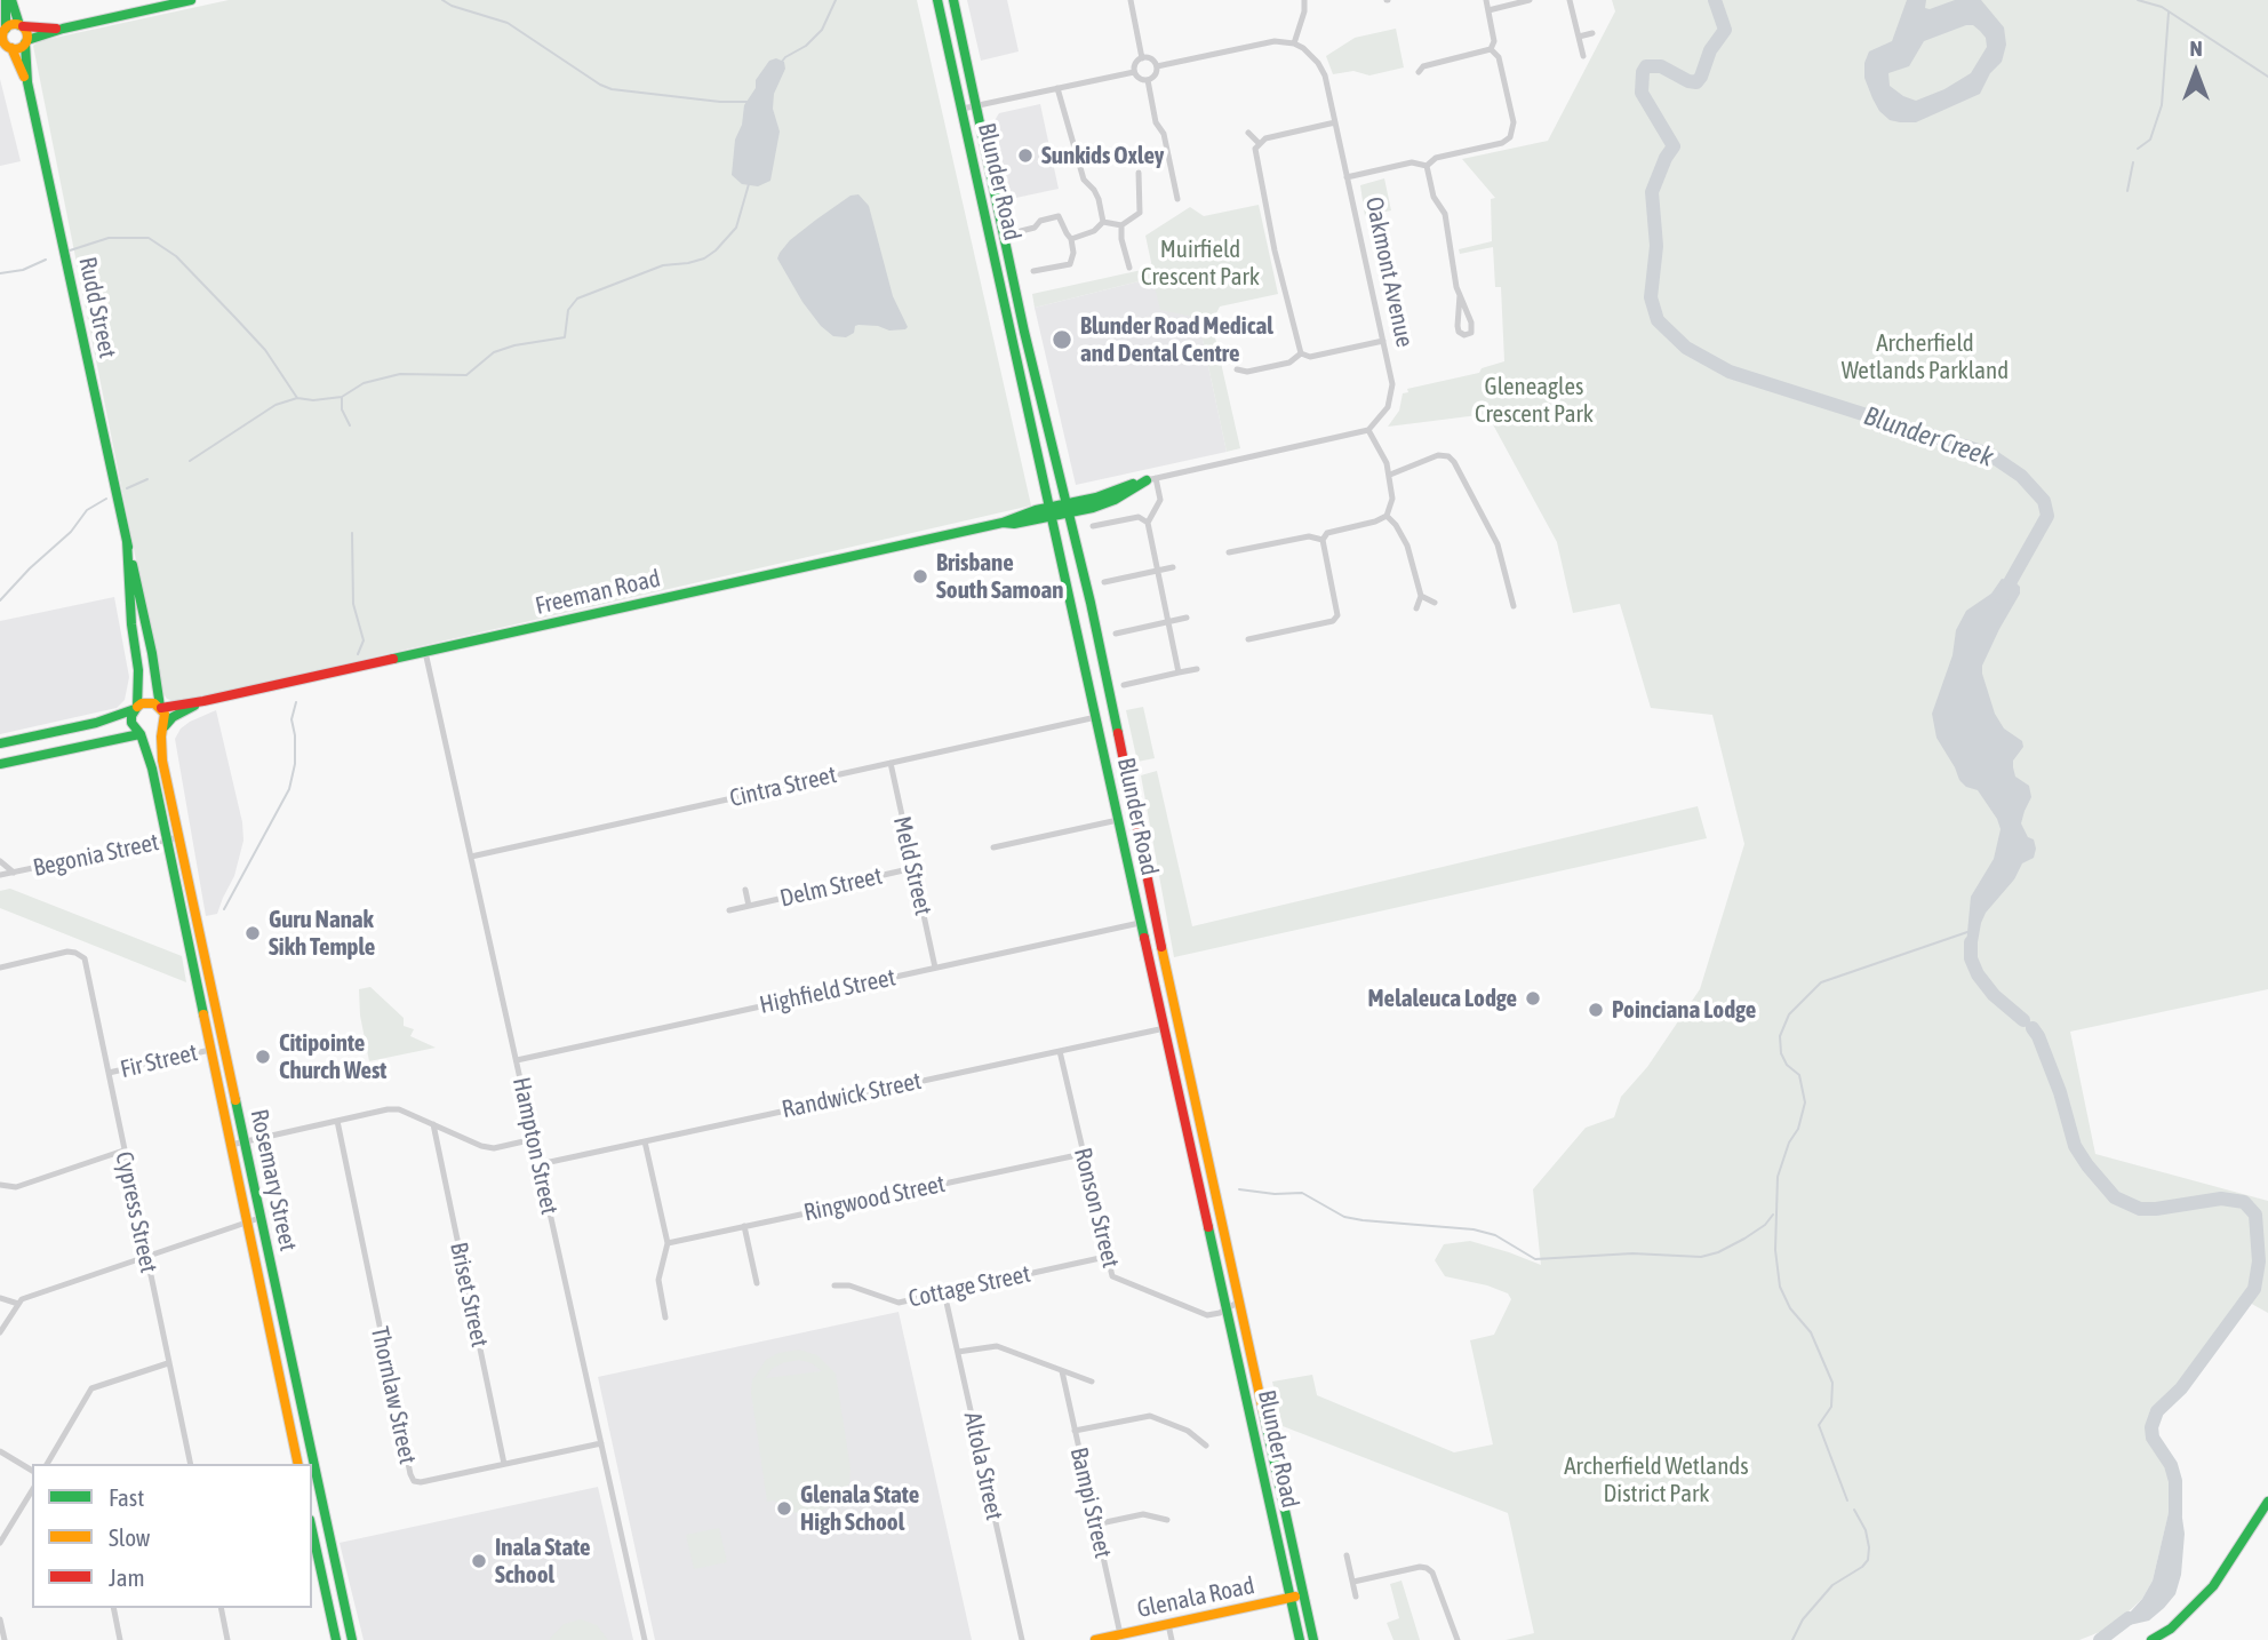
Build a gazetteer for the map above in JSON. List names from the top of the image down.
{
  "streets": {
    "main road": [
      "Blunder Road",
      "Rudd Street",
      "Freeman Road",
      "Rosemary Street",
      "Glenala Road"
    ],
    "street": [
      "Oakmont Avenue",
      "Cintra Street",
      "Begonia Street",
      "Meld Street",
      "Delm Street",
      "Highfield Street",
      "Fir Street",
      "Randwick Street",
      "Hampton Street",
      "Ringwood Street",
      "Ronson Street",
      "Cypress Street",
      "Cottage Street",
      "Briset Street",
      "Thornlaw Street",
      "Altola Street",
      "Bampi Street"
    ]
  },
  "crossings": [
    ["Blunder Road", "Freeman Road"],
    ["Blunder Road", "Cintra Street"],
    ["Blunder Road", "Highfield Street"],
    ["Blunder Road", "Randwick Street"],
    ["Blunder Road", "Ronson Street"],
    ["Blunder Road", "Glenala Road"],
    ["Rudd Street", "Freeman Road"],
    ["Rudd Street", "Rosemary Street"],
    ["Freeman Road", "Hampton Street"],
    ["Freeman Road", "Rosemary Street"],
    ["Cintra Street", "Meld Street"],
    ["Cintra Street", "Hampton Street"],
    ["Begonia Street", "Rosemary Street"],
    ["Meld Street", "Delm Street"],
    ["Meld Street", "Highfield Street"],
    ["Highfield Street", "Hampton Street"],
    ["Fir Street", "Rosemary Street"],
    ["Fir Street", "Cypress Street"],
    ["Randwick Street", "Hampton Street"],
    ["Randwick Street", "Ronson Street"],
    ["Hampton Street", "Thornlaw Street"],
    ["Ringwood Street", "Ronson Street"],
    ["Ronson Street", "Cottage Street"],
    ["Cottage Street", "Altola Street"],
    ["Briset Street", "Thornlaw Street"],
    ["Bampi Street", "Glenala Road"]
  ],
  "water": ["Blunder Creek"],
  "parks": [
    "Muirfield Crescent Park",
    "Archerfield Wetlands Parkland",
    "Gleneagles Crescent Park",
    "Archerfield Wetlands District Park"
  ],
  "places": [
    "Sunkids Oxley",
    "Blunder Road Medical and Dental Centre",
    "Brisbane South Samoan",
    "Guru Nanak Sikh Temple",
    "Melaleuca Lodge",
    "Poinciana Lodge",
    "Citipointe Church West",
    "Glenala State High School",
    "Inala State School"
  ],
  "legend": ["Fast", "Slow", "Jam"],
  "north": "top"
}
